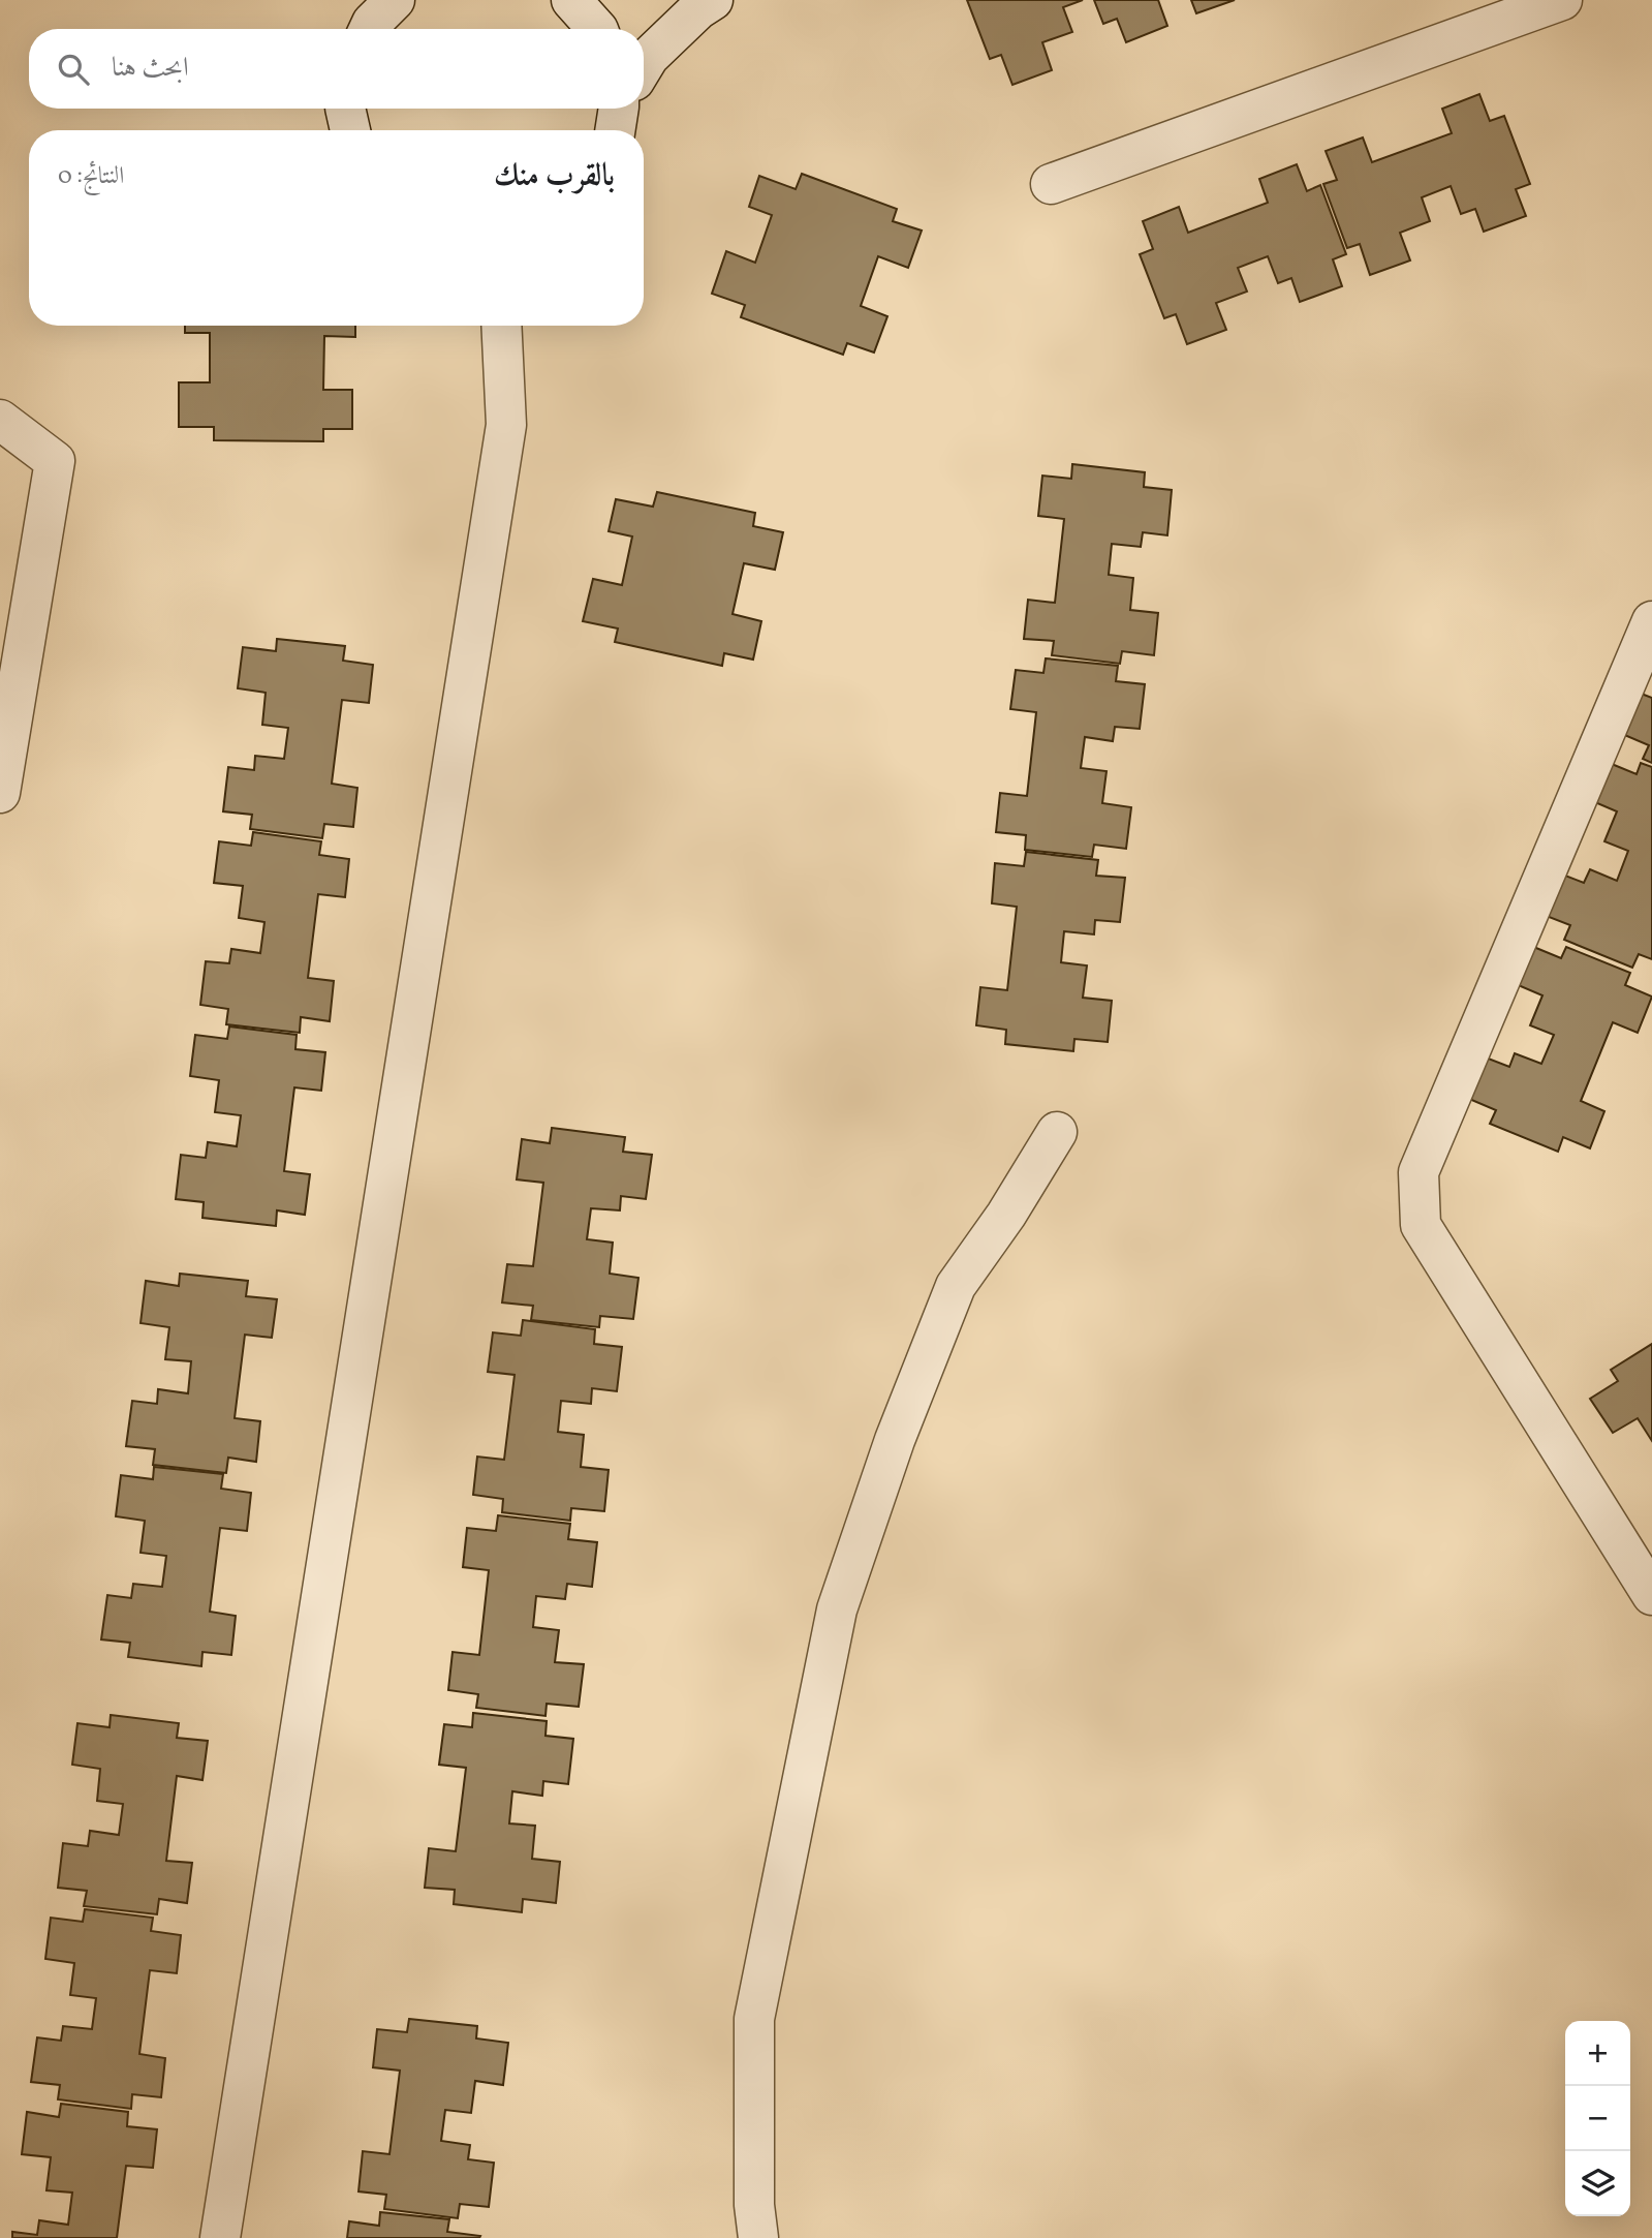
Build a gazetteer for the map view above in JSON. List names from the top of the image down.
{
  "page": {
    "search": "ابحث هنا",
    "heading": ["بالقرب منك", "النتائج: 0"],
    "map_buttons": ["+", "−"]
  }
}
